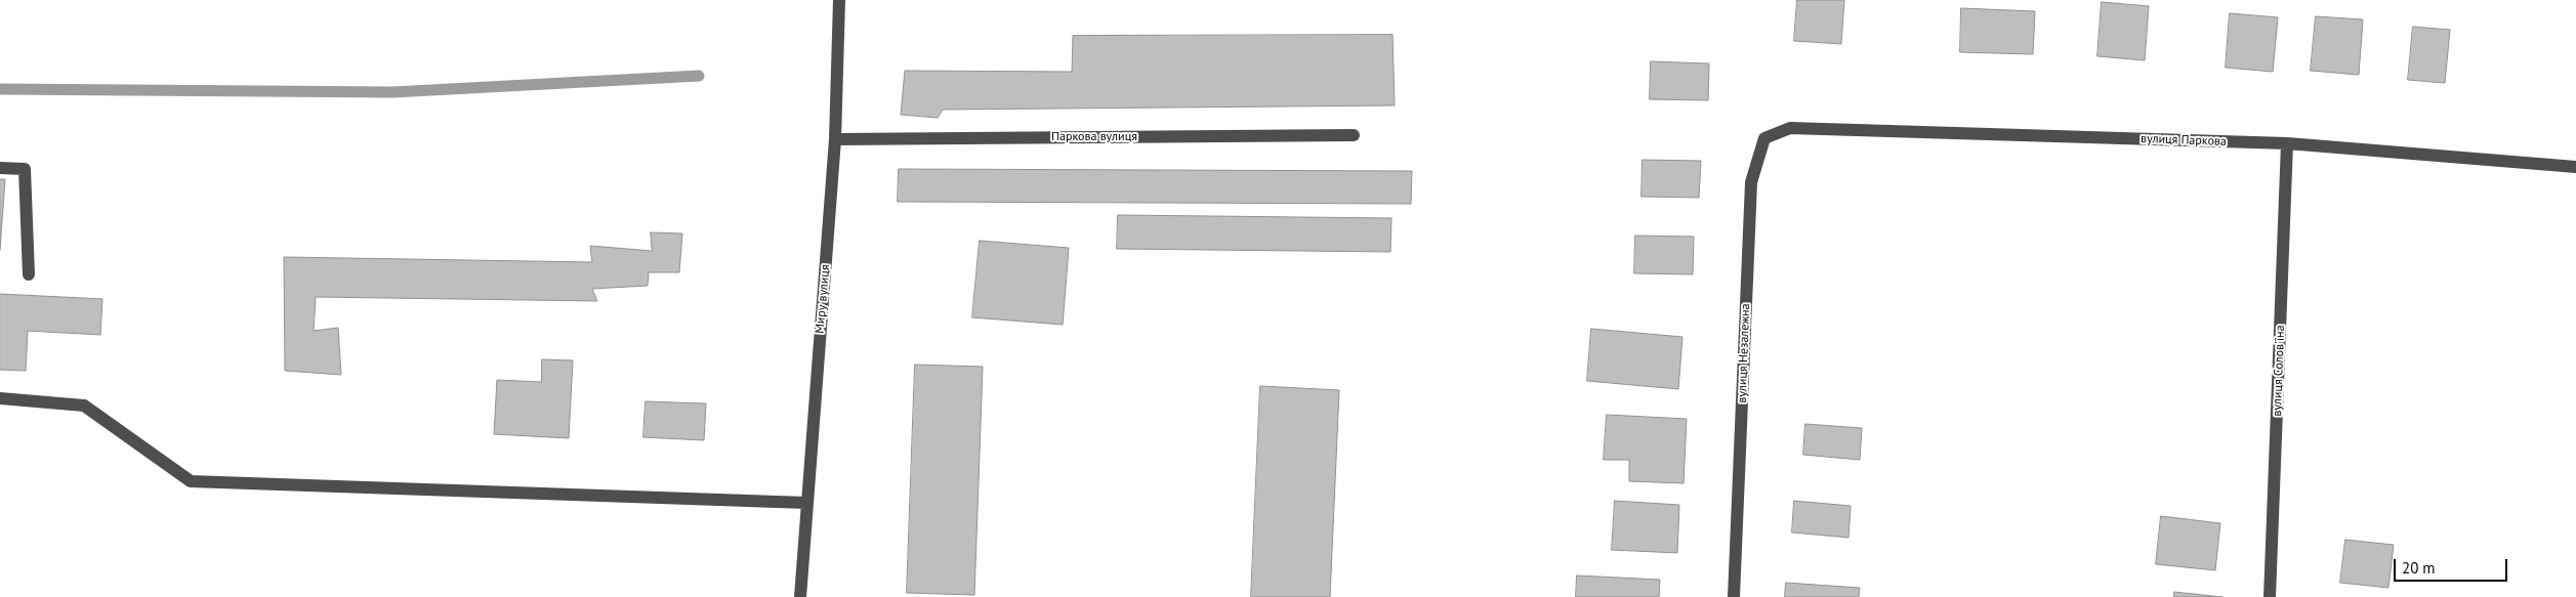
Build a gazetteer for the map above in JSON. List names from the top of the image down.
{
  "streets": {
    "street": [
      "Паркова вулиця",
      "вулиця Паркова",
      "Миру вулиця",
      "вулиця Незалежна",
      "вулиця Солов'їна"
    ]
  },
  "crossings": [
    ["Паркова вулиця", "Миру вулиця"],
    ["вулиця Паркова", "вулиця Незалежна"],
    ["вулиця Паркова", "вулиця Солов'їна"]
  ],
  "scale_bar": "20 m"
}
